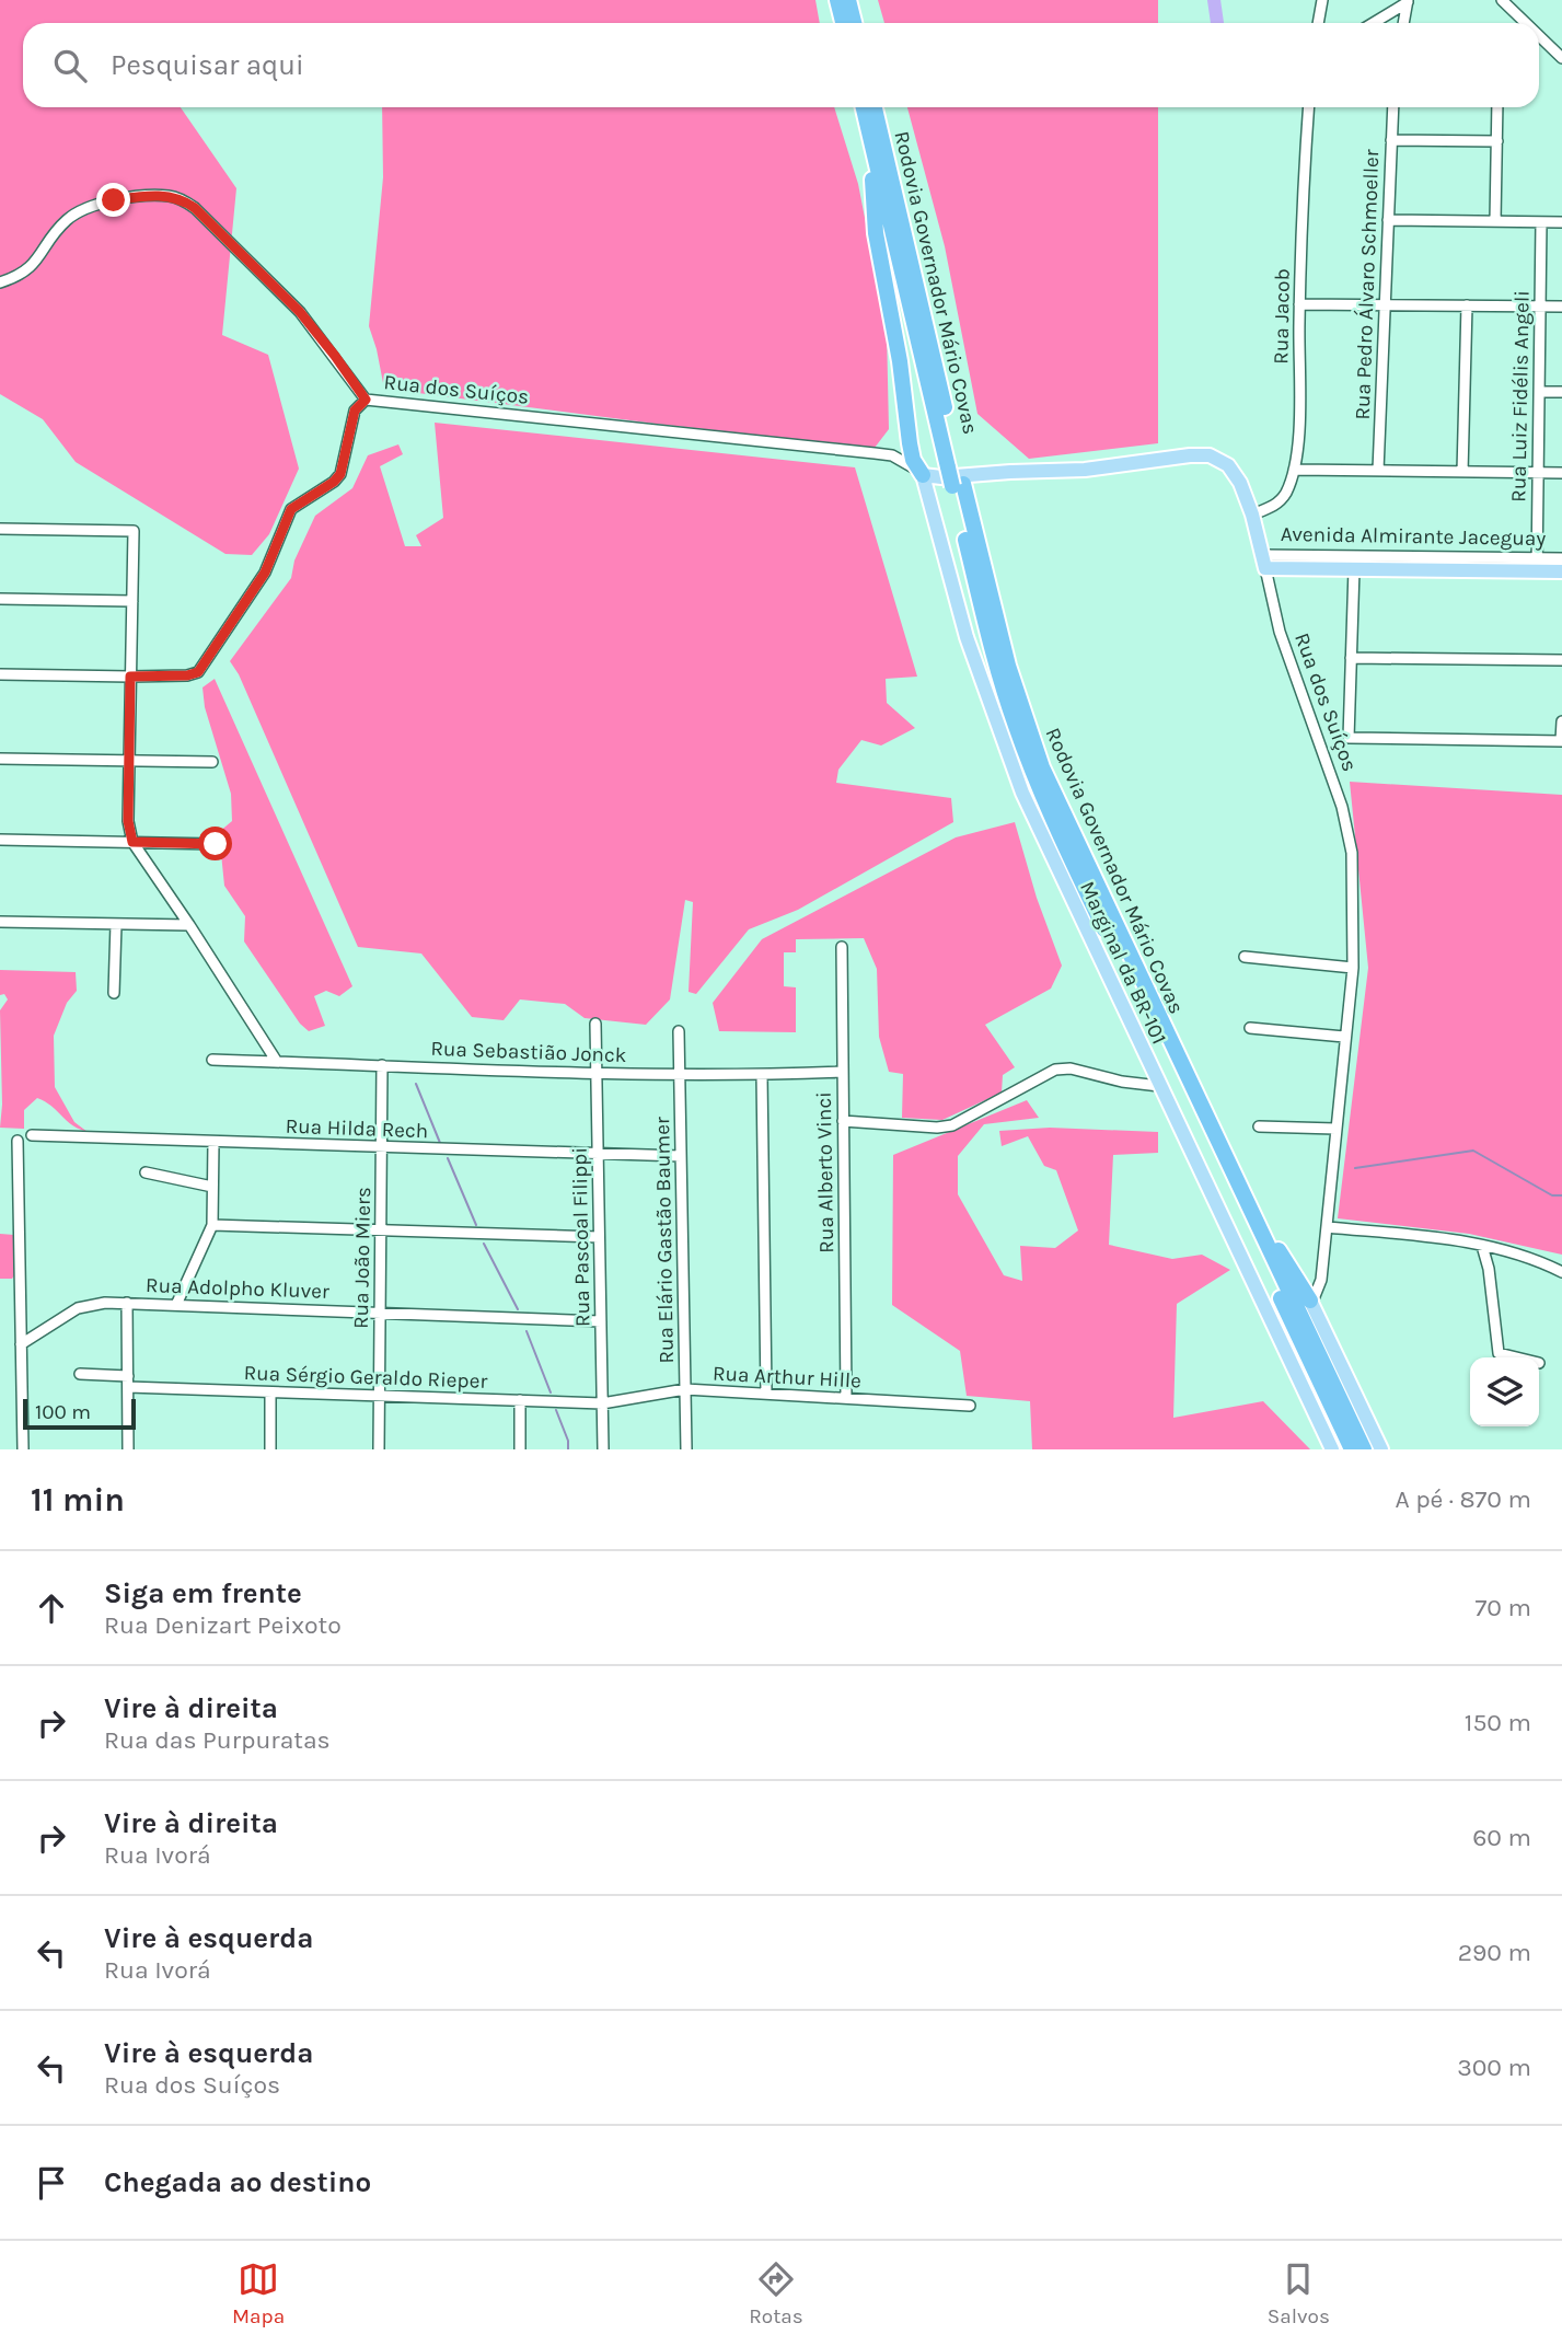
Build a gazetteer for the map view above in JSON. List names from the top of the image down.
{
  "streets": {
    "highway": ["Rodovia Governador Mário Covas"],
    "main road": ["Rua dos Suíços", "Avenida Almirante Jaceguay", "Marginal da BR-101"],
    "street": [
      "Rua Pedro Álvaro Schmoeller",
      "Rua Jacob",
      "Rua Luiz Fidélis Angeli",
      "Rua Sebastião Jonck",
      "Rua Hilda Rech",
      "Rua Alberto Vinci",
      "Rua Pascoal Filippi",
      "Rua Elário Gastão Baumer",
      "Rua João Miers",
      "Rua Adolpho Kluver",
      "Rua Sérgio Geraldo Rieper",
      "Rua Arthur Hille"
    ]
  },
  "crossings": [
    ["Rua Jacob", "Rua dos Suíços"],
    ["Rua dos Suíços", "Avenida Almirante Jaceguay"],
    ["Rua dos Suíços", "Marginal da BR-101"],
    ["Rua Luiz Fidélis Angeli", "Avenida Almirante Jaceguay"],
    ["Rua Sebastião Jonck", "Rua Alberto Vinci"],
    ["Rua Sebastião Jonck", "Rua Pascoal Filippi"],
    ["Rua Sebastião Jonck", "Rua Elário Gastão Baumer"],
    ["Rua Sebastião Jonck", "Rua João Miers"],
    ["Rua Hilda Rech", "Rua Pascoal Filippi"],
    ["Rua Hilda Rech", "Rua Elário Gastão Baumer"],
    ["Rua Hilda Rech", "Rua João Miers"],
    ["Rua Alberto Vinci", "Rua Arthur Hille"],
    ["Rua Pascoal Filippi", "Rua Adolpho Kluver"],
    ["Rua Pascoal Filippi", "Rua Sérgio Geraldo Rieper"],
    ["Rua Pascoal Filippi", "Rua Arthur Hille"],
    ["Rua Elário Gastão Baumer", "Rua Arthur Hille"],
    ["Rua João Miers", "Rua Adolpho Kluver"],
    ["Rua João Miers", "Rua Sérgio Geraldo Rieper"],
    ["Rua Sérgio Geraldo Rieper", "Rua Arthur Hille"]
  ],
  "scale_bar": "100 m",
  "page": {
    "search": "Pesquisar aqui",
    "scale": "100 m",
    "heading": ["11 min", "A pé · 870 m"],
    "list": [
      ["Siga em frente", "Rua Denizart Peixoto", "70 m"],
      ["Vire à direita", "Rua das Purpuratas", "150 m"],
      ["Vire à direita", "Rua Ivorá", "60 m"],
      ["Vire à esquerda", "Rua Ivorá", "290 m"],
      ["Vire à esquerda", "Rua dos Suíços", "300 m"],
      "Chegada ao destino"
    ],
    "nav": ["Mapa", "Rotas", "Salvos"]
  }
}
